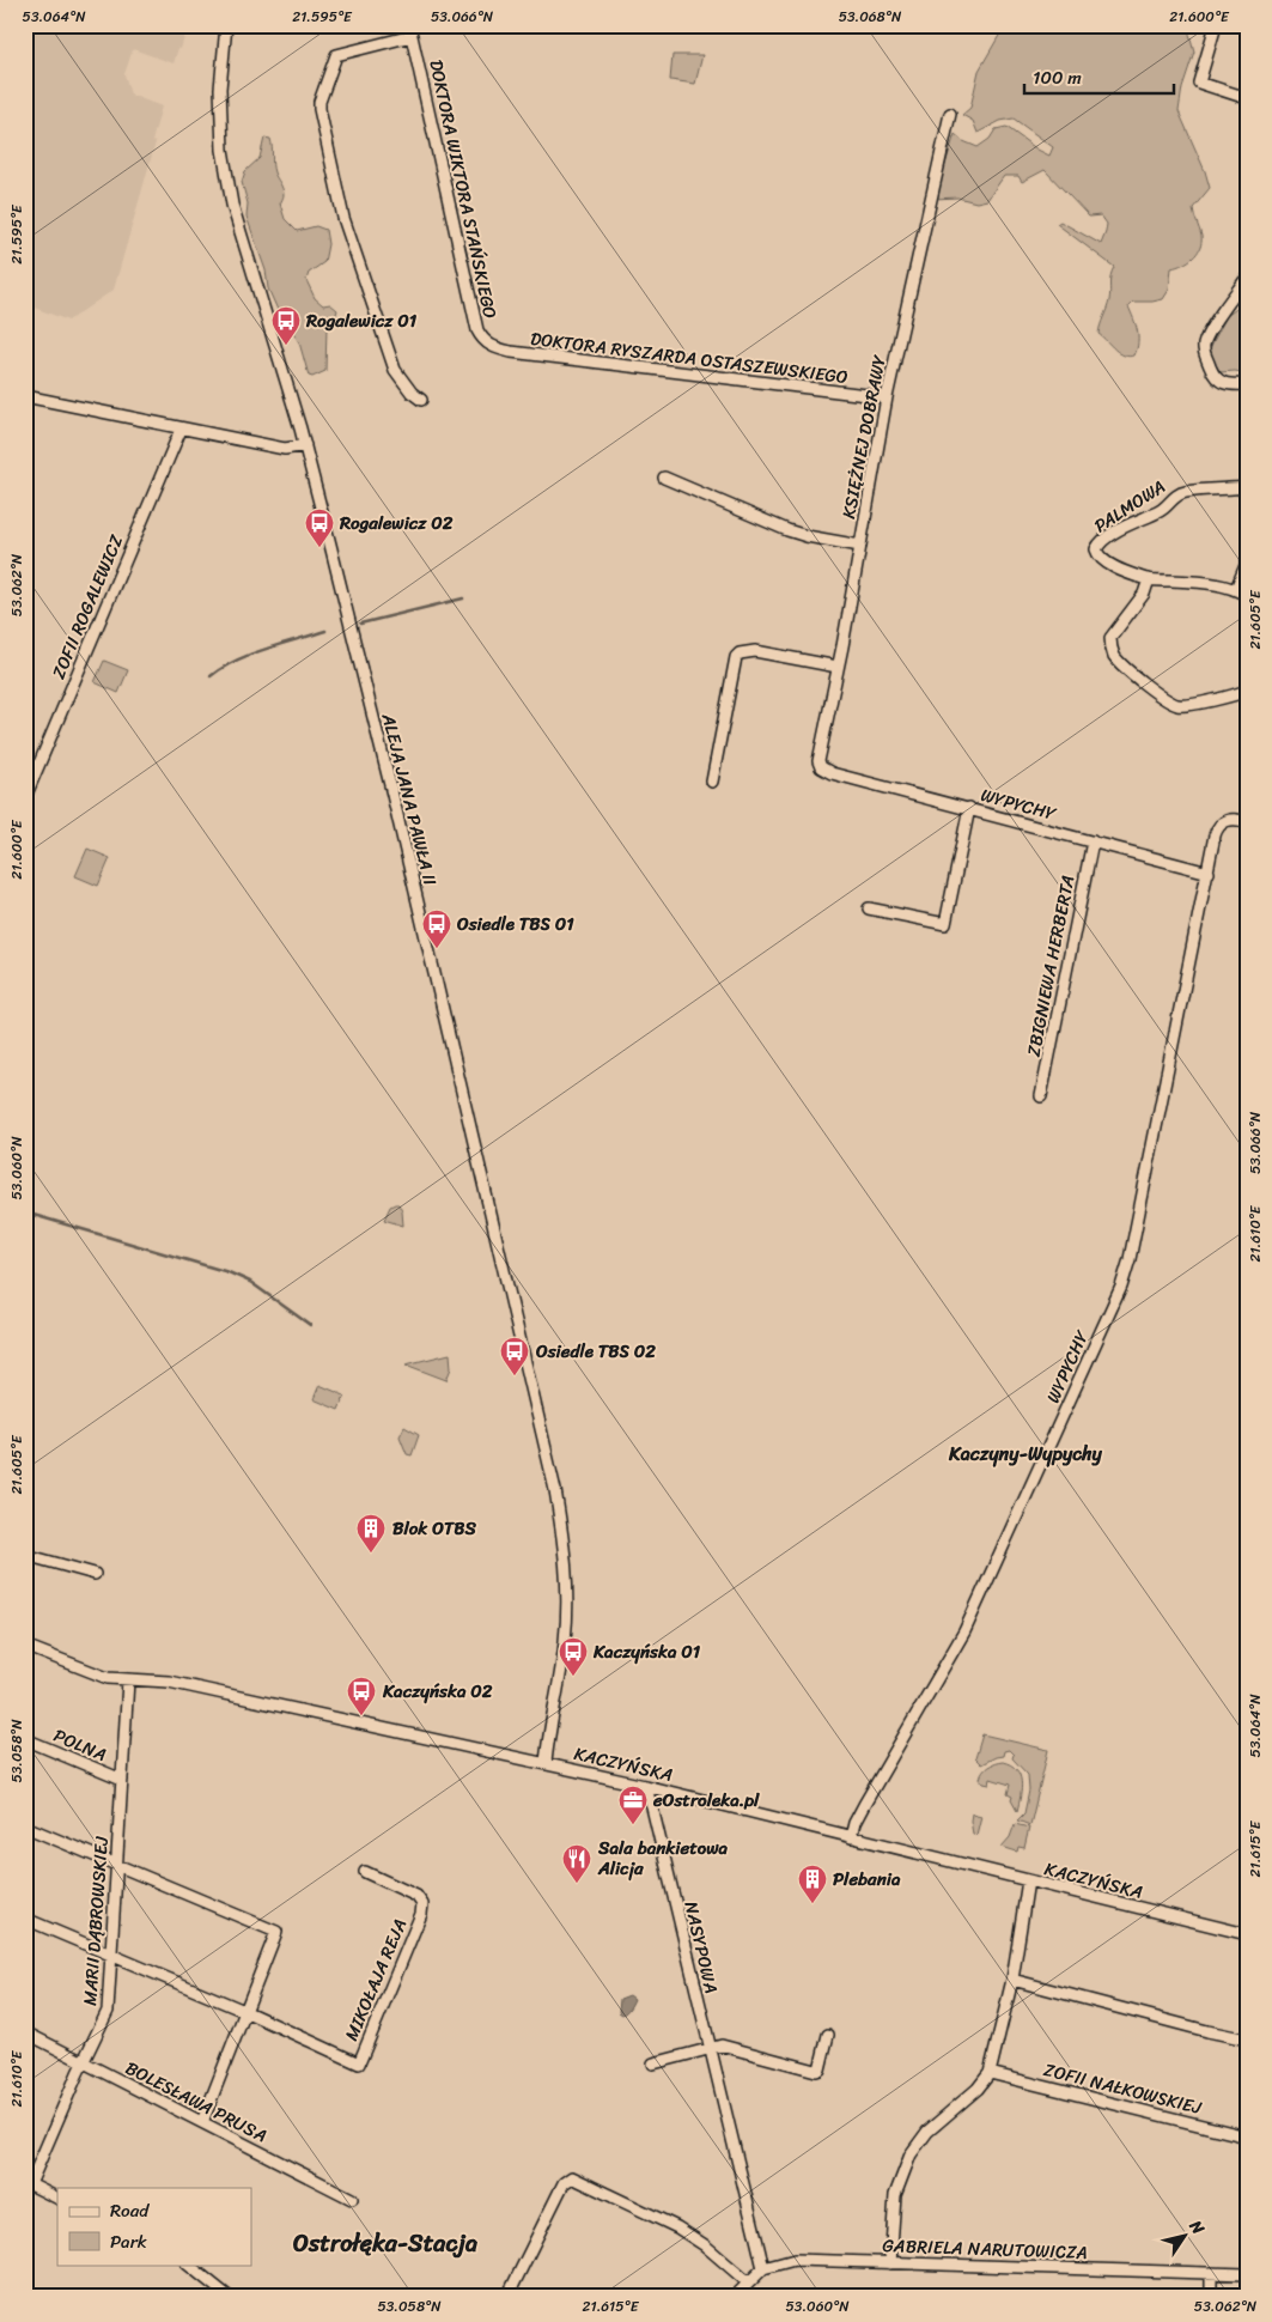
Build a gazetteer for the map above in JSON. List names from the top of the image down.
{
  "streets": {
    "street": [
      "DOKTORA WIKTORA STAŃSKIEGO",
      "DOKTORA RYSZARDA OSTASZEWSKIEGO",
      "KSIĘŻNEJ DOBRAWY",
      "PALMOWA",
      "ZOFII ROGALEWICZ",
      "ALEJA JANA PAWŁA II",
      "WYPYCHY",
      "ZBIGNIEWA HERBERTA",
      "POLNA",
      "KACZYŃSKA",
      "MARII DĄBROWSKIEJ",
      "NASYPOWA",
      "MIKOŁAJA REJA",
      "ZOFII NAŁKOWSKIEJ",
      "BOLESŁAWA PRUSA",
      "GABRIELA NARUTOWICZA"
    ]
  },
  "crossings": [
    ["DOKTORA WIKTORA STAŃSKIEGO", "DOKTORA RYSZARDA OSTASZEWSKIEGO"],
    ["DOKTORA RYSZARDA OSTASZEWSKIEGO", "KSIĘŻNEJ DOBRAWY"],
    ["KSIĘŻNEJ DOBRAWY", "WYPYCHY"],
    ["ALEJA JANA PAWŁA II", "KACZYŃSKA"],
    ["WYPYCHY", "ZBIGNIEWA HERBERTA"],
    ["WYPYCHY", "KACZYŃSKA"],
    ["POLNA", "MARII DĄBROWSKIEJ"],
    ["KACZYŃSKA", "MARII DĄBROWSKIEJ"],
    ["KACZYŃSKA", "NASYPOWA"],
    ["MARII DĄBROWSKIEJ", "BOLESŁAWA PRUSA"],
    ["NASYPOWA", "GABRIELA NARUTOWICZA"]
  ],
  "districts": ["Kaczyny-Wypychy", "Ostrołęka-Stacja"],
  "places": {
    "bus stop": [
      "Rogalewicz 01",
      "Rogalewicz 02",
      "Osiedle TBS 01",
      "Osiedle TBS 02",
      "Kaczyńska 01",
      "Kaczyńska 02"
    ],
    "building": ["Blok OTBS", "Plebania"],
    "office": ["eOstroleka.pl"],
    "restaurant": ["Sala bankietowa Alicja"]
  },
  "legend": ["Road", "Park"],
  "scale_bar": "100 m",
  "north": "top right",
  "coordinates": [
    "53.064°N",
    "21.595°E",
    "53.066°N",
    "53.068°N",
    "21.600°E",
    "53.062°N",
    "21.605°E",
    "53.060°N",
    "21.610°E",
    "53.058°N",
    "21.615°E"
  ]
}
